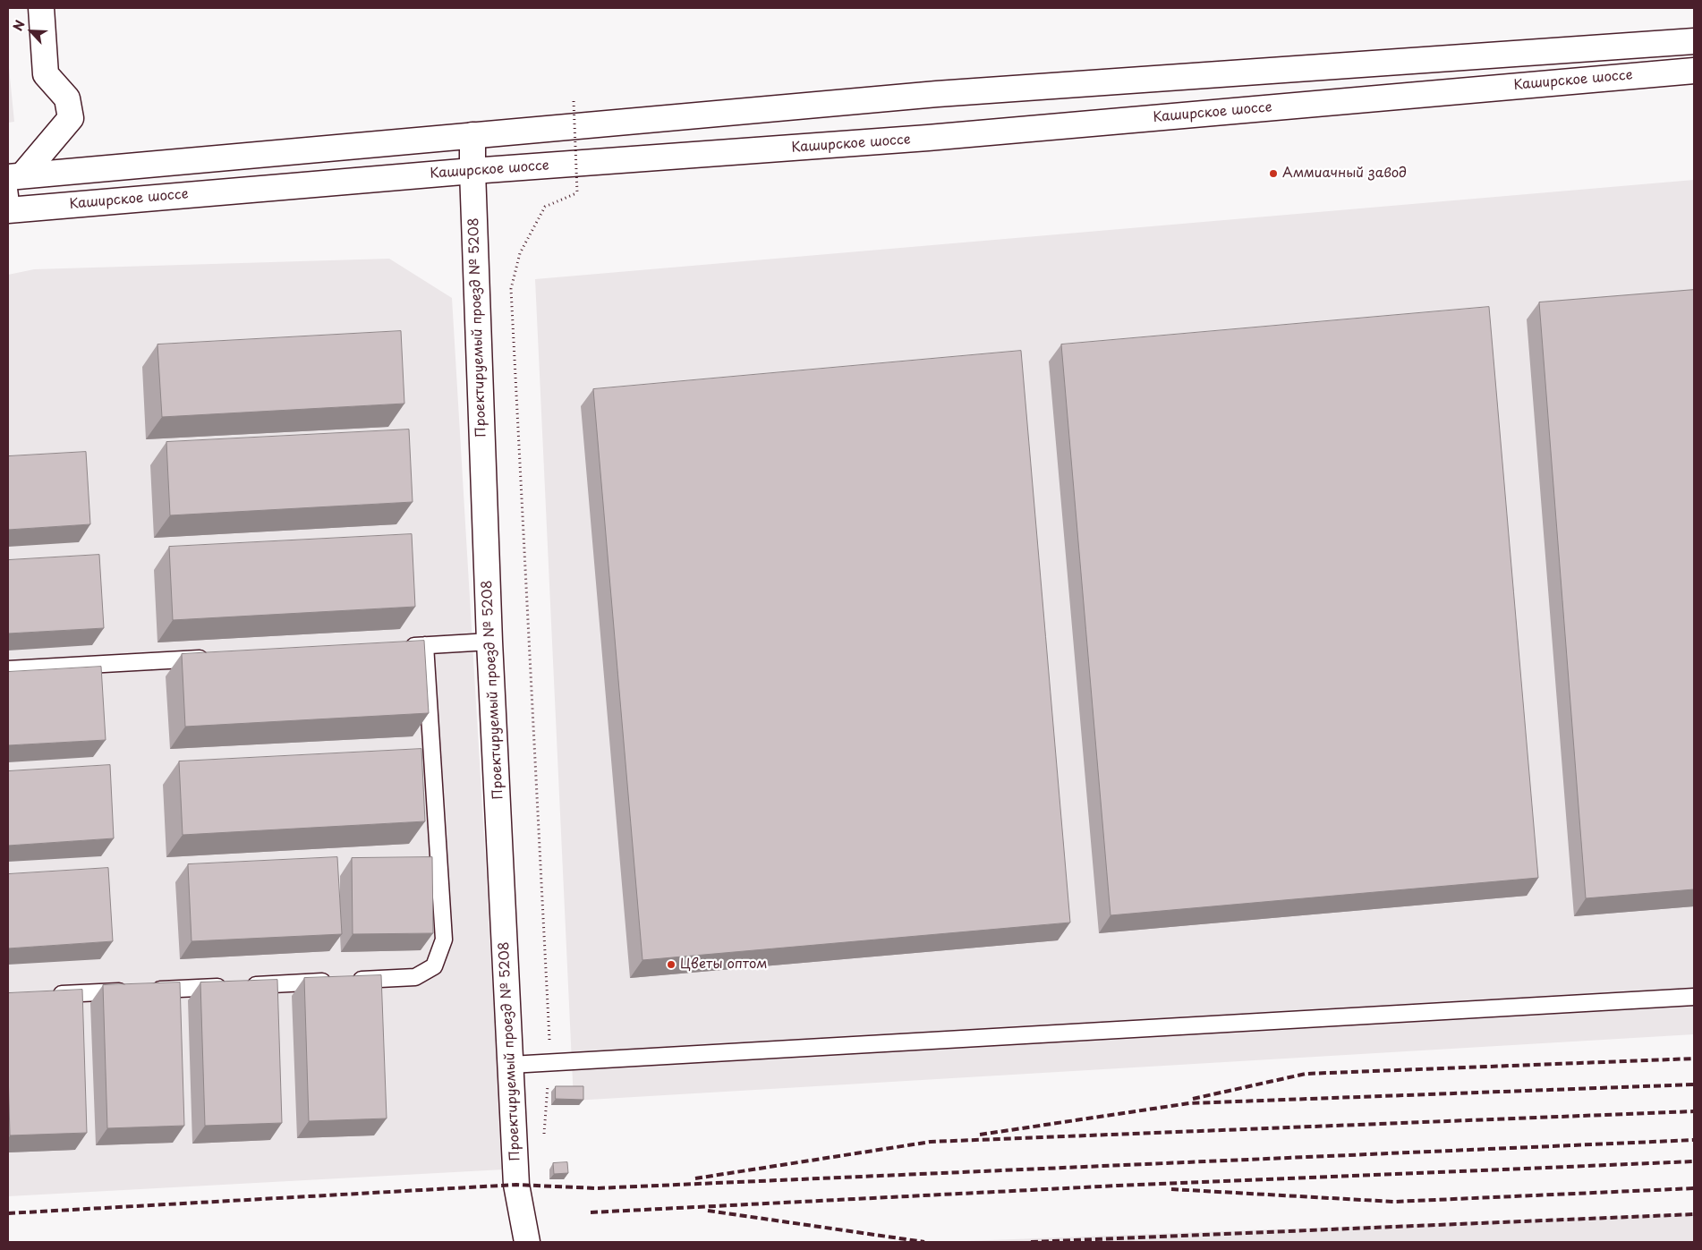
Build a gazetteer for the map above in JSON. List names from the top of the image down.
{
  "streets": {
    "main road": ["Каширское шоссе", "Проектируемый проезд № 5208"]
  },
  "crossings": [
    ["Каширское шоссе", "Проектируемый проезд № 5208"]
  ],
  "places": ["Аммиачный завод", "Цветы оптом"],
  "north": "top left"
}
